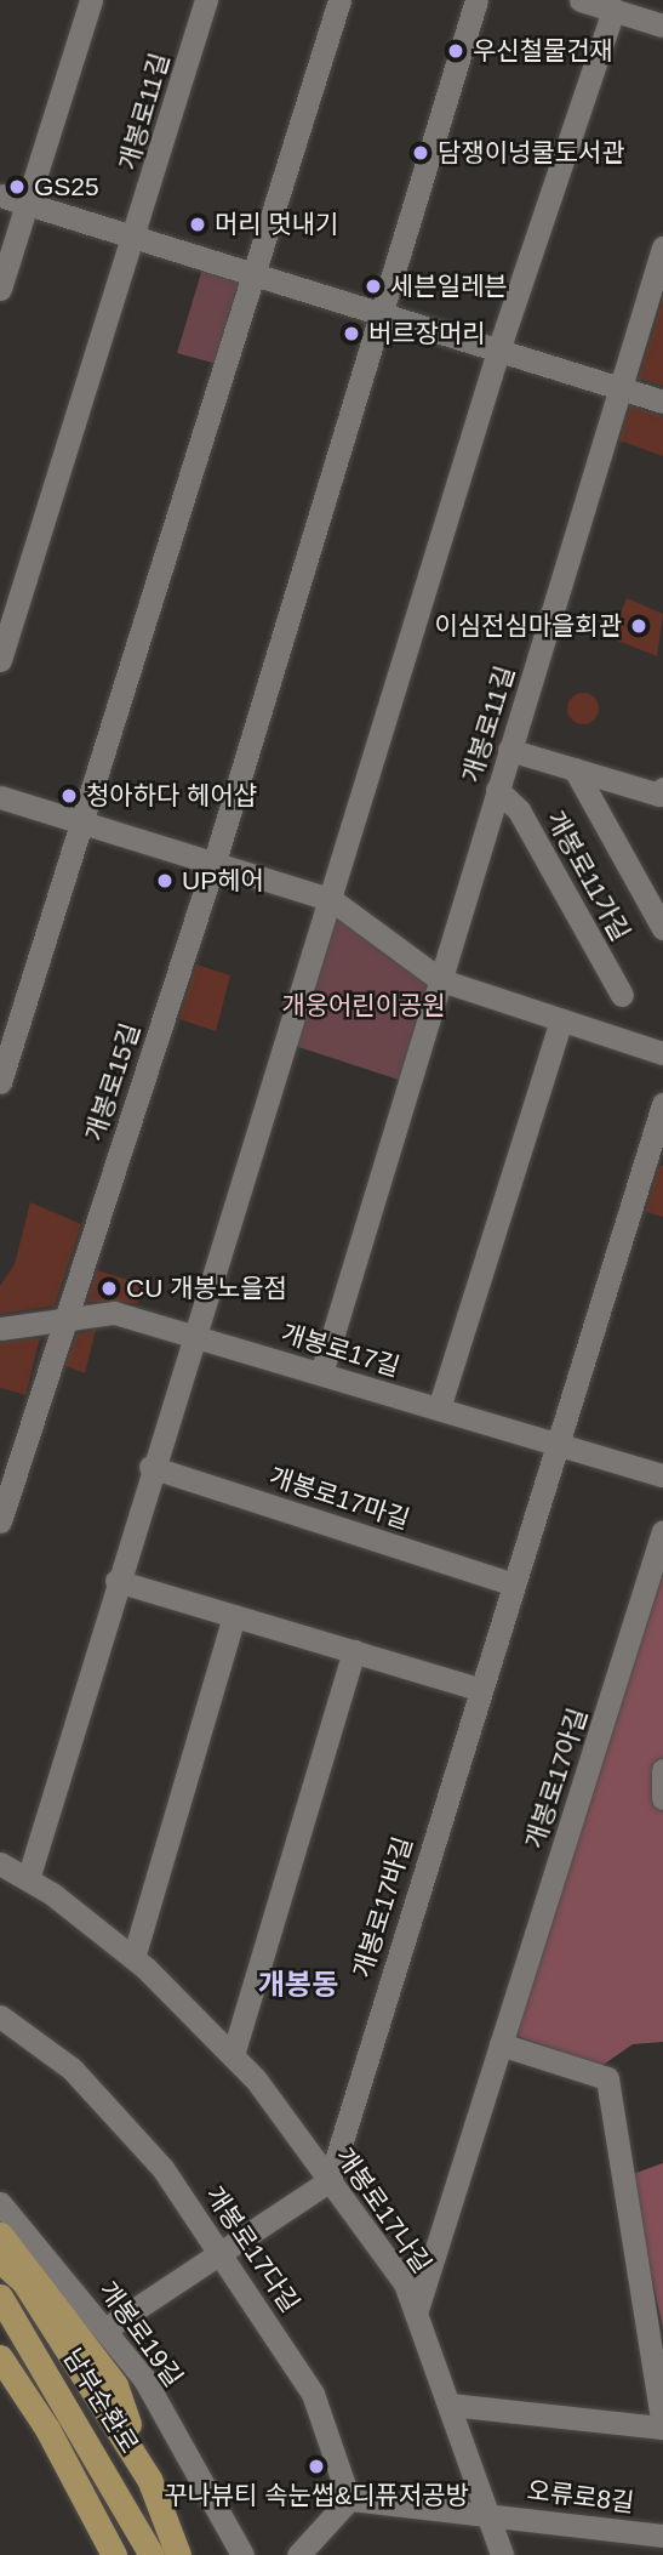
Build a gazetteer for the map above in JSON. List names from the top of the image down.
{
  "streets": {
    "main road": ["남부순환로"],
    "street": [
      "개봉로11길",
      "개봉로11가길",
      "개봉로15길",
      "개봉로17길",
      "개봉로17마길",
      "개봉로17아길",
      "개봉로17바길",
      "개봉로17나길",
      "개봉로17다길",
      "개봉로19길",
      "오류로8길"
    ]
  },
  "crossings": [
    ["개봉로11길", "개봉로11가길"],
    ["개봉로15길", "개봉로17길"],
    ["개봉로17길", "개봉로17바길"],
    ["개봉로17마길", "개봉로17바길"],
    ["개봉로17아길", "개봉로17나길"],
    ["개봉로17바길", "개봉로17나길"],
    ["개봉로17나길", "오류로8길"]
  ],
  "districts": ["개봉동"],
  "parks": ["개웅어린이공원"],
  "places": [
    "우신철물건재",
    "담쟁이넝쿨도서관",
    "GS25",
    "머리 멋내기",
    "세븐일레븐",
    "버르장머리",
    "이심전심마을회관",
    "청아하다 헤어샵",
    "UP헤어",
    "CU 개봉노을점",
    "꾸나뷰티 속눈썹&디퓨저공방"
  ]
}
